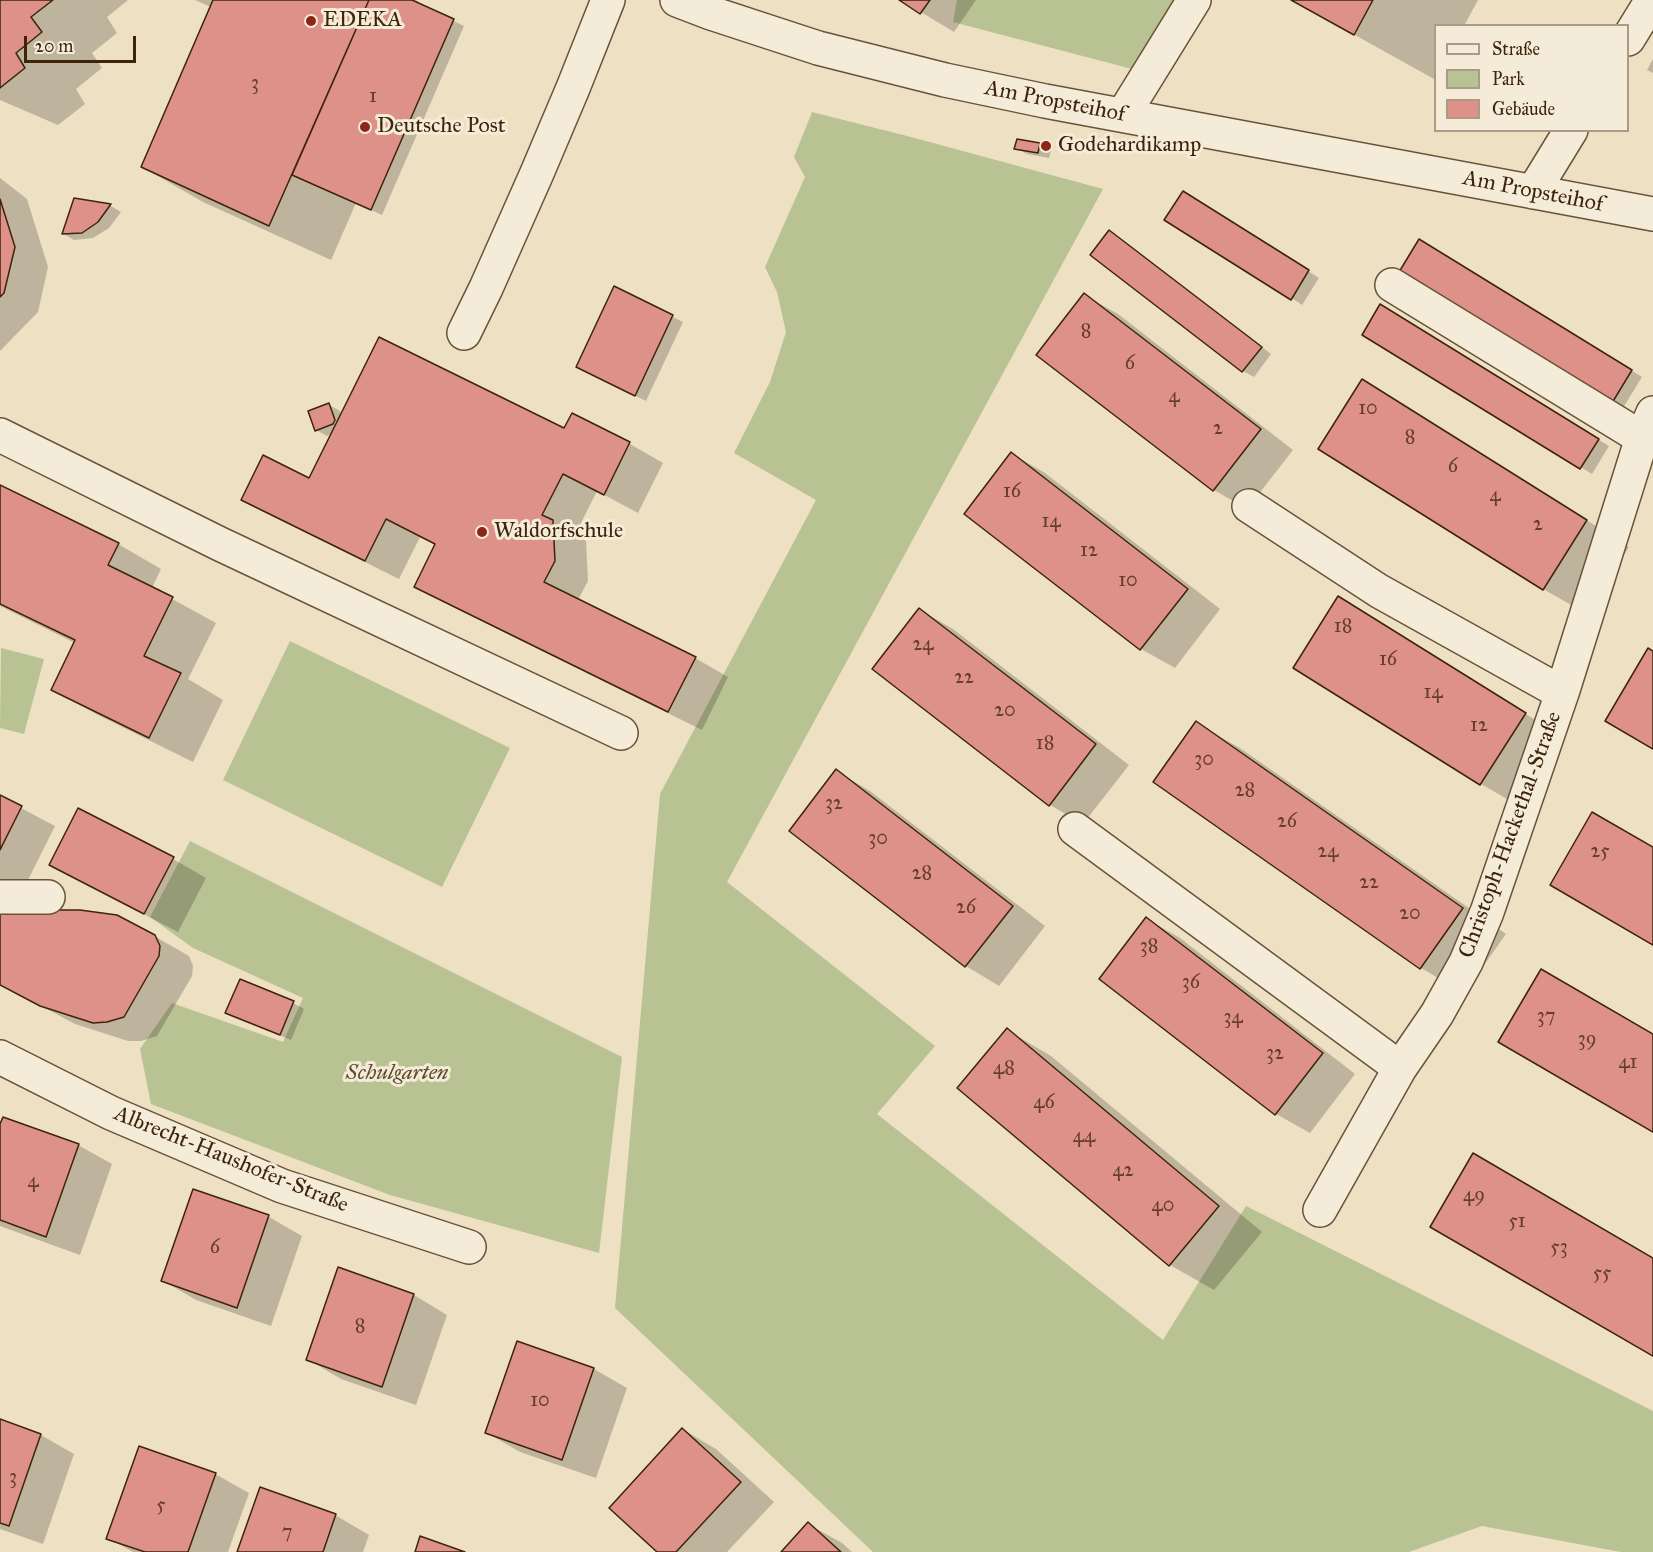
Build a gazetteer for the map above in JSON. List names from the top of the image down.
{
  "streets": {
    "street": ["Am Propsteihof", "Christoph-Hackethal-Straße", "Albrecht-Haushofer-Straße"]
  },
  "parks": ["Schulgarten"],
  "places": [
    "EDEKA",
    "Deutsche Post",
    "Godehardikamp",
    "Waldorfschule"
  ],
  "house_numbers": [
    "3",
    "1",
    "8",
    "6",
    "4",
    "10",
    "2",
    "8",
    "6",
    "16",
    "4",
    "14",
    "2",
    "12",
    "10",
    "18",
    "24",
    "16",
    "22",
    "14",
    "20",
    "12",
    "18",
    "30",
    "28",
    "32",
    "26",
    "30",
    "24",
    "25",
    "28",
    "22",
    "26",
    "20",
    "38",
    "36",
    "37",
    "34",
    "39",
    "32",
    "41",
    "48",
    "46",
    "44",
    "42",
    "4",
    "49",
    "40",
    "51",
    "6",
    "53",
    "55",
    "8",
    "10",
    "3",
    "5",
    "7"
  ],
  "legend": ["Straße", "Park", "Gebäude"],
  "scale_bar": "20 m"
}
